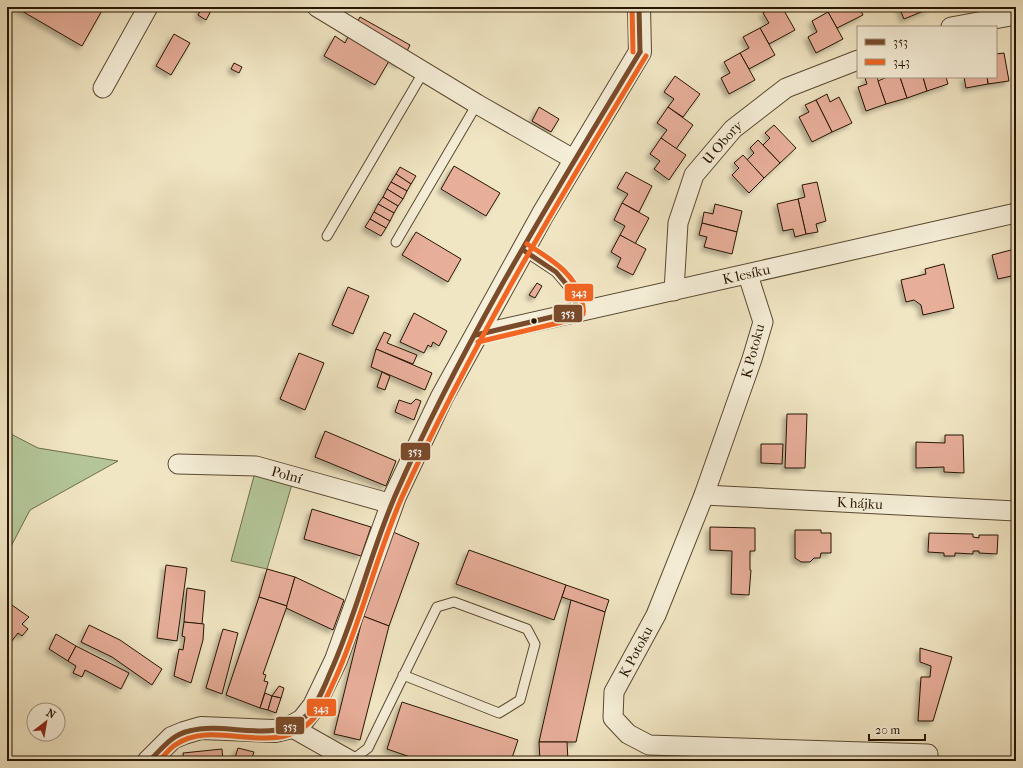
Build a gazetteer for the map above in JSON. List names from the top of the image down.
{
  "streets": {
    "street": [
      "U Obory",
      "K lesíku",
      "K Potoku",
      "Polní",
      "K hájku"
    ]
  },
  "crossings": [
    ["U Obory", "K lesíku"],
    ["K lesíku", "K Potoku"],
    ["K Potoku", "K hájku"]
  ],
  "lines": ["transit line 353", "transit line 343"],
  "legend": ["353", "343"],
  "scale_bar": "20 m",
  "north": "top right"
}
